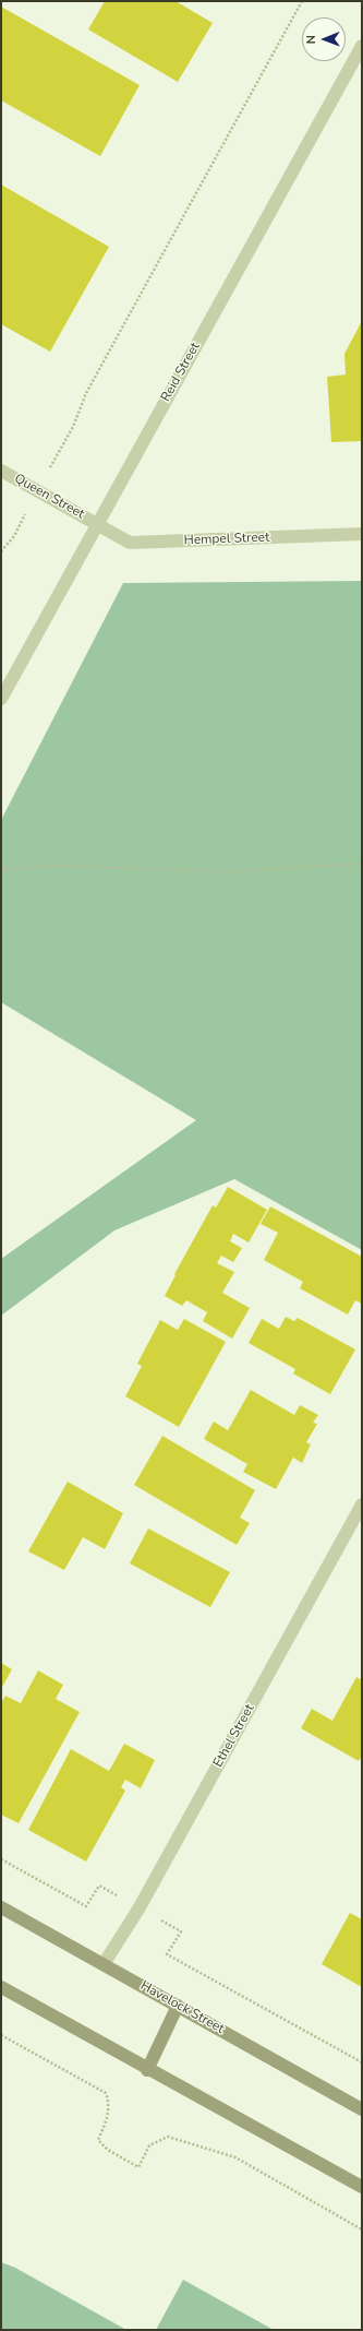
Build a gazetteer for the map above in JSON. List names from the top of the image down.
{
  "streets": {
    "street": [
      "Reid Street",
      "Queen Street",
      "Hempel Street",
      "Ethel Street",
      "Havelock Street"
    ]
  },
  "crossings": [
    ["Reid Street", "Queen Street"],
    ["Reid Street", "Hempel Street"],
    ["Queen Street", "Hempel Street"],
    ["Ethel Street", "Havelock Street"]
  ],
  "north": "left"
}
